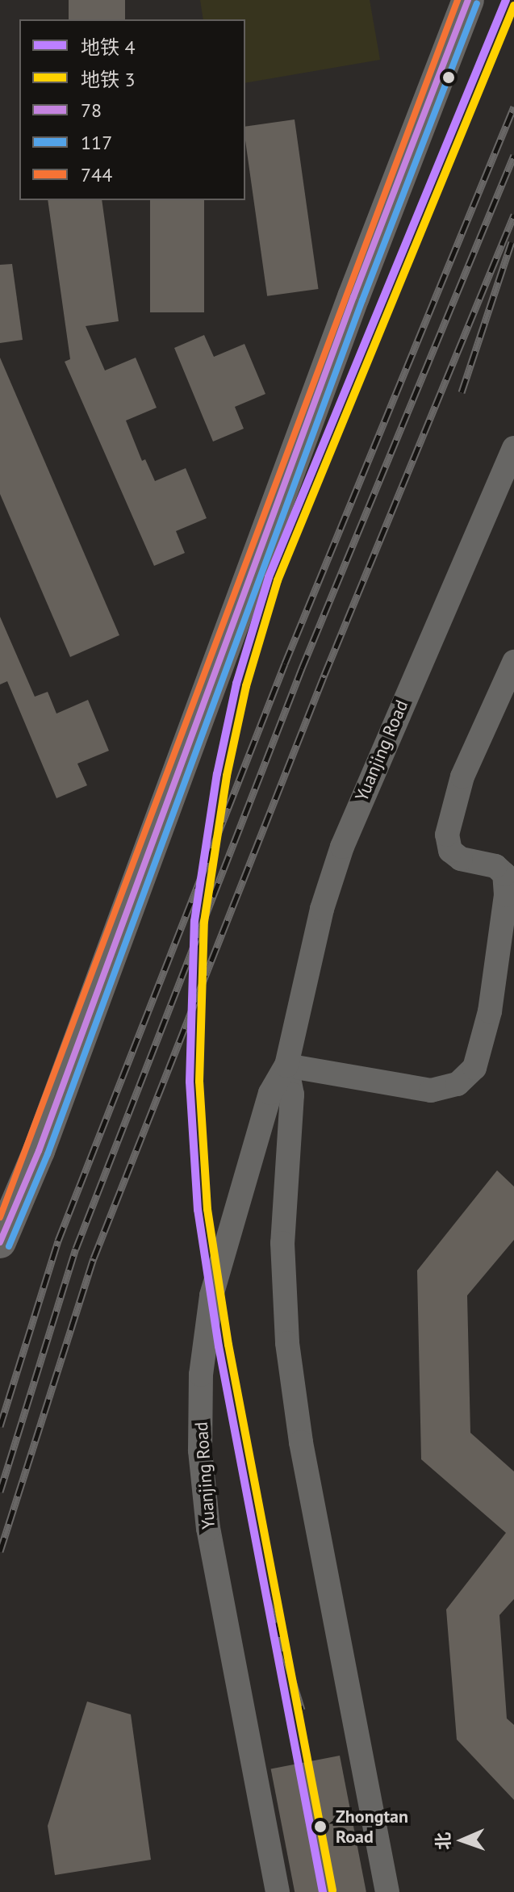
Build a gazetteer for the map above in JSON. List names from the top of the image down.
{
  "streets": {
    "street": ["Yuanjing Road"]
  },
  "places": ["Zhongtan Road"],
  "lines": [
    "metro line 4",
    "transit line 78",
    "transit line 744",
    "transit line 117",
    "metro line 3"
  ],
  "legend": [
    "地铁 4",
    "地铁 3",
    "78",
    "117",
    "744"
  ],
  "north": "left"
}
